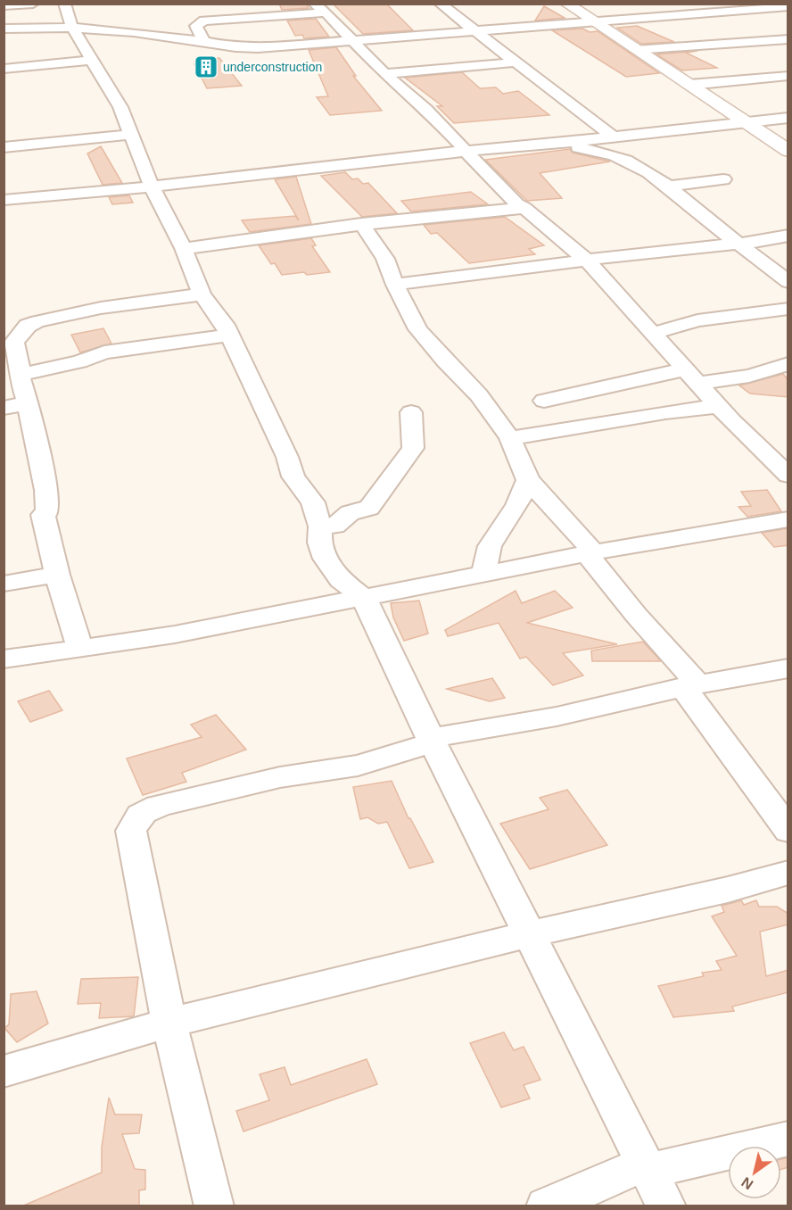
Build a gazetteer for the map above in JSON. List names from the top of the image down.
{
  "places": {
    "building": ["underconstruction"]
  },
  "north": "bottom left"
}
